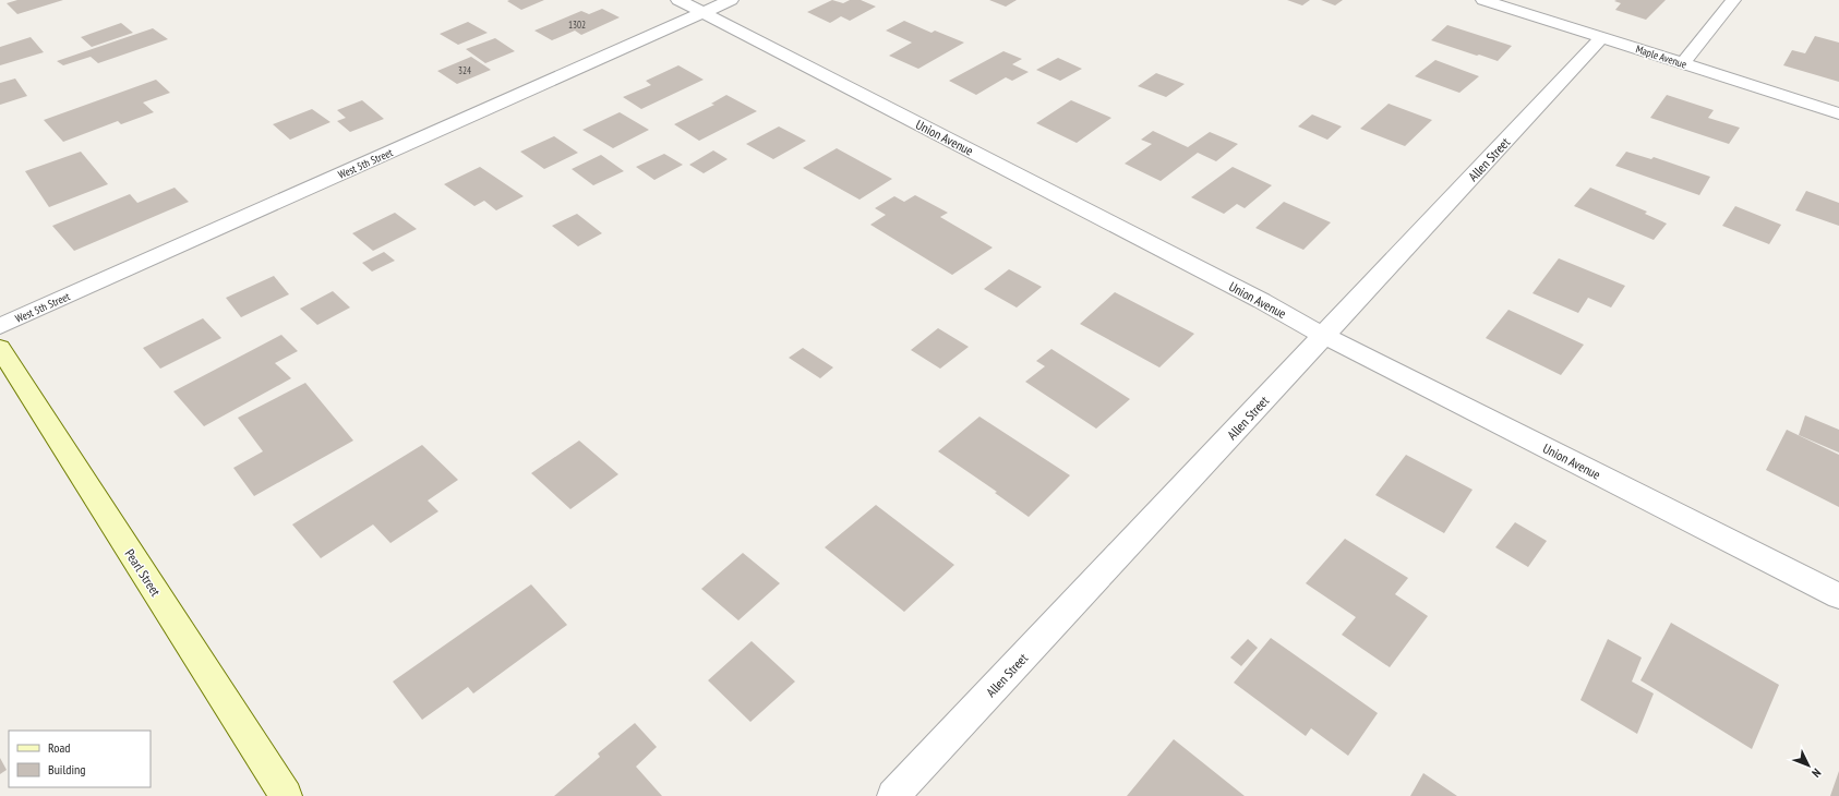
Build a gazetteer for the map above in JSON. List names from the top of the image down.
{
  "streets": {
    "street": [
      "Maple Avenue",
      "Union Avenue",
      "Allen Street",
      "West 5th Street",
      "Pearl Street"
    ]
  },
  "crossings": [
    ["Maple Avenue", "Allen Street"],
    ["Union Avenue", "Allen Street"],
    ["Union Avenue", "West 5th Street"]
  ],
  "house_numbers": ["1302", "324"],
  "legend": ["Road", "Building"],
  "north": "bottom right"
}
